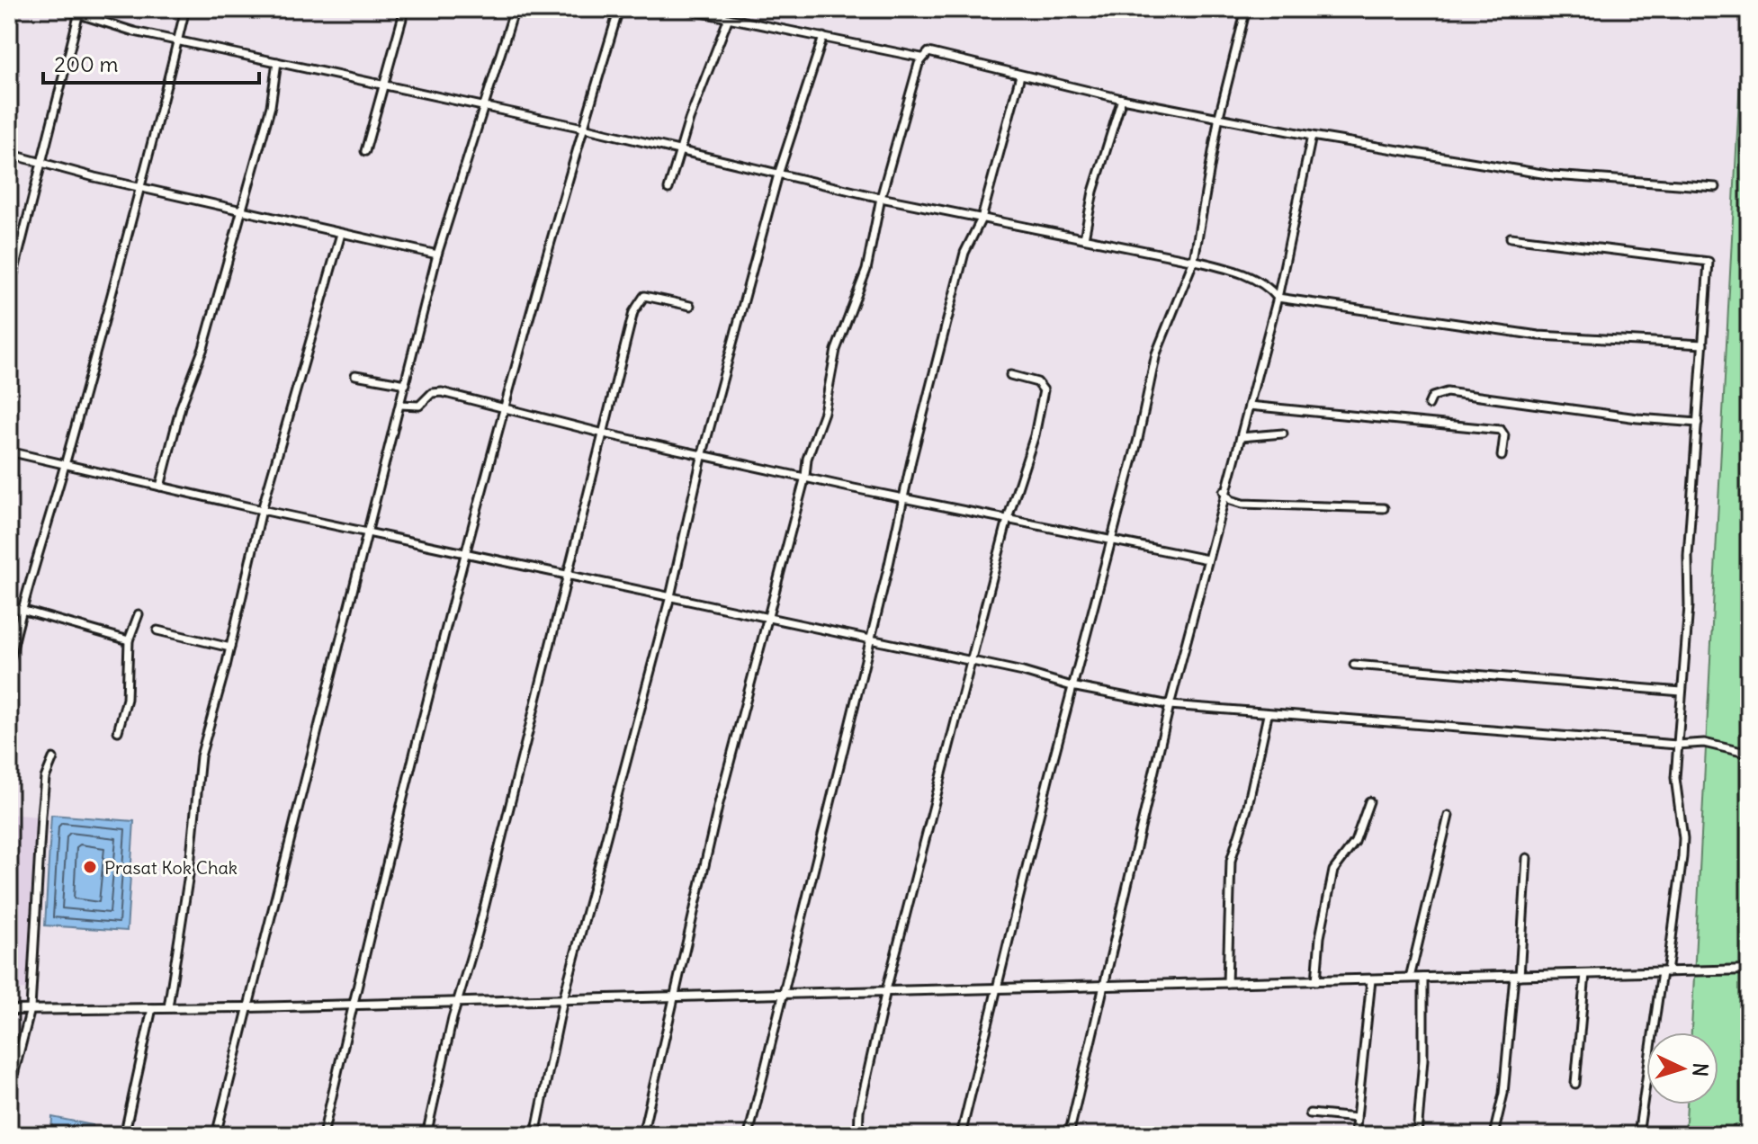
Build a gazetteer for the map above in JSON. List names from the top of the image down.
{
  "places": ["Prasat Kok Chak"],
  "scale_bar": "200 m",
  "north": "right"
}
